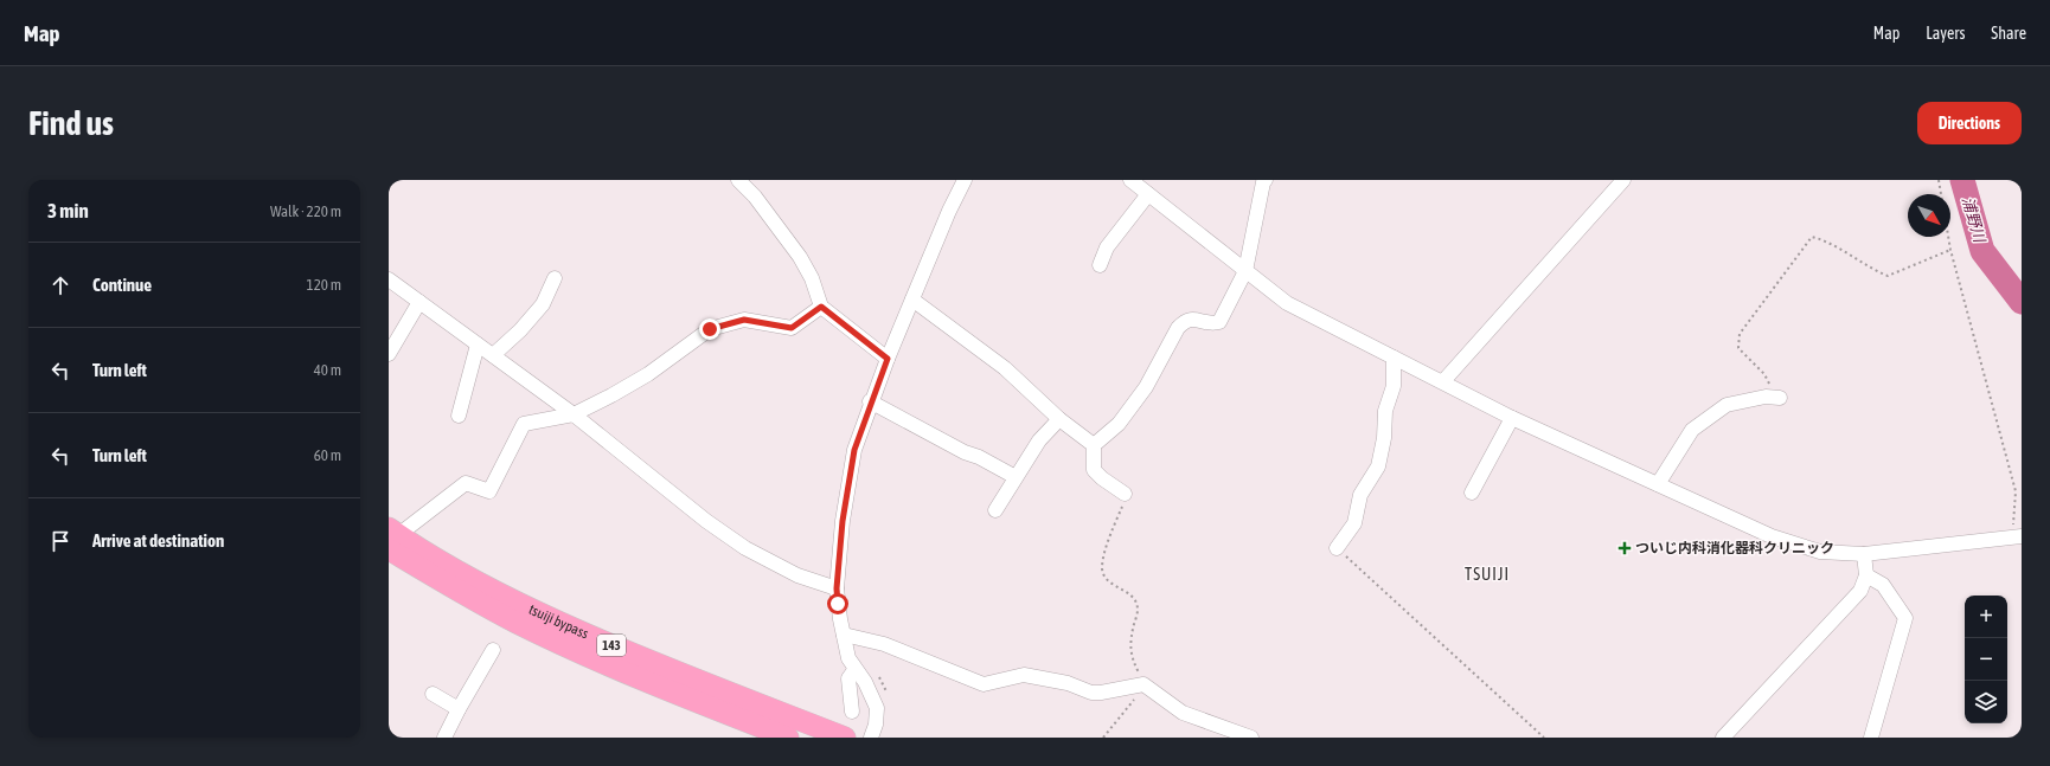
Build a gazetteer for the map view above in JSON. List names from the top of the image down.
{
  "streets": {
    "highway": ["tsuiji bypass", "143"]
  },
  "districts": ["TSUIJI"],
  "water": ["浦野川"],
  "places": {
    "health": ["ついじ内科消化器科クリニック"]
  },
  "north": "bottom right",
  "page": {
    "header": "Map",
    "nav": ["Map", "Layers", "Share"],
    "buttons": "Directions",
    "title": "Find us",
    "heading": ["3 min", "Walk · 220 m"],
    "list": [
      ["Continue", "120 m"],
      ["Turn left", "40 m"],
      ["Turn left", "60 m"],
      "Arrive at destination"
    ],
    "map_buttons": ["+", "−"]
  }
}
